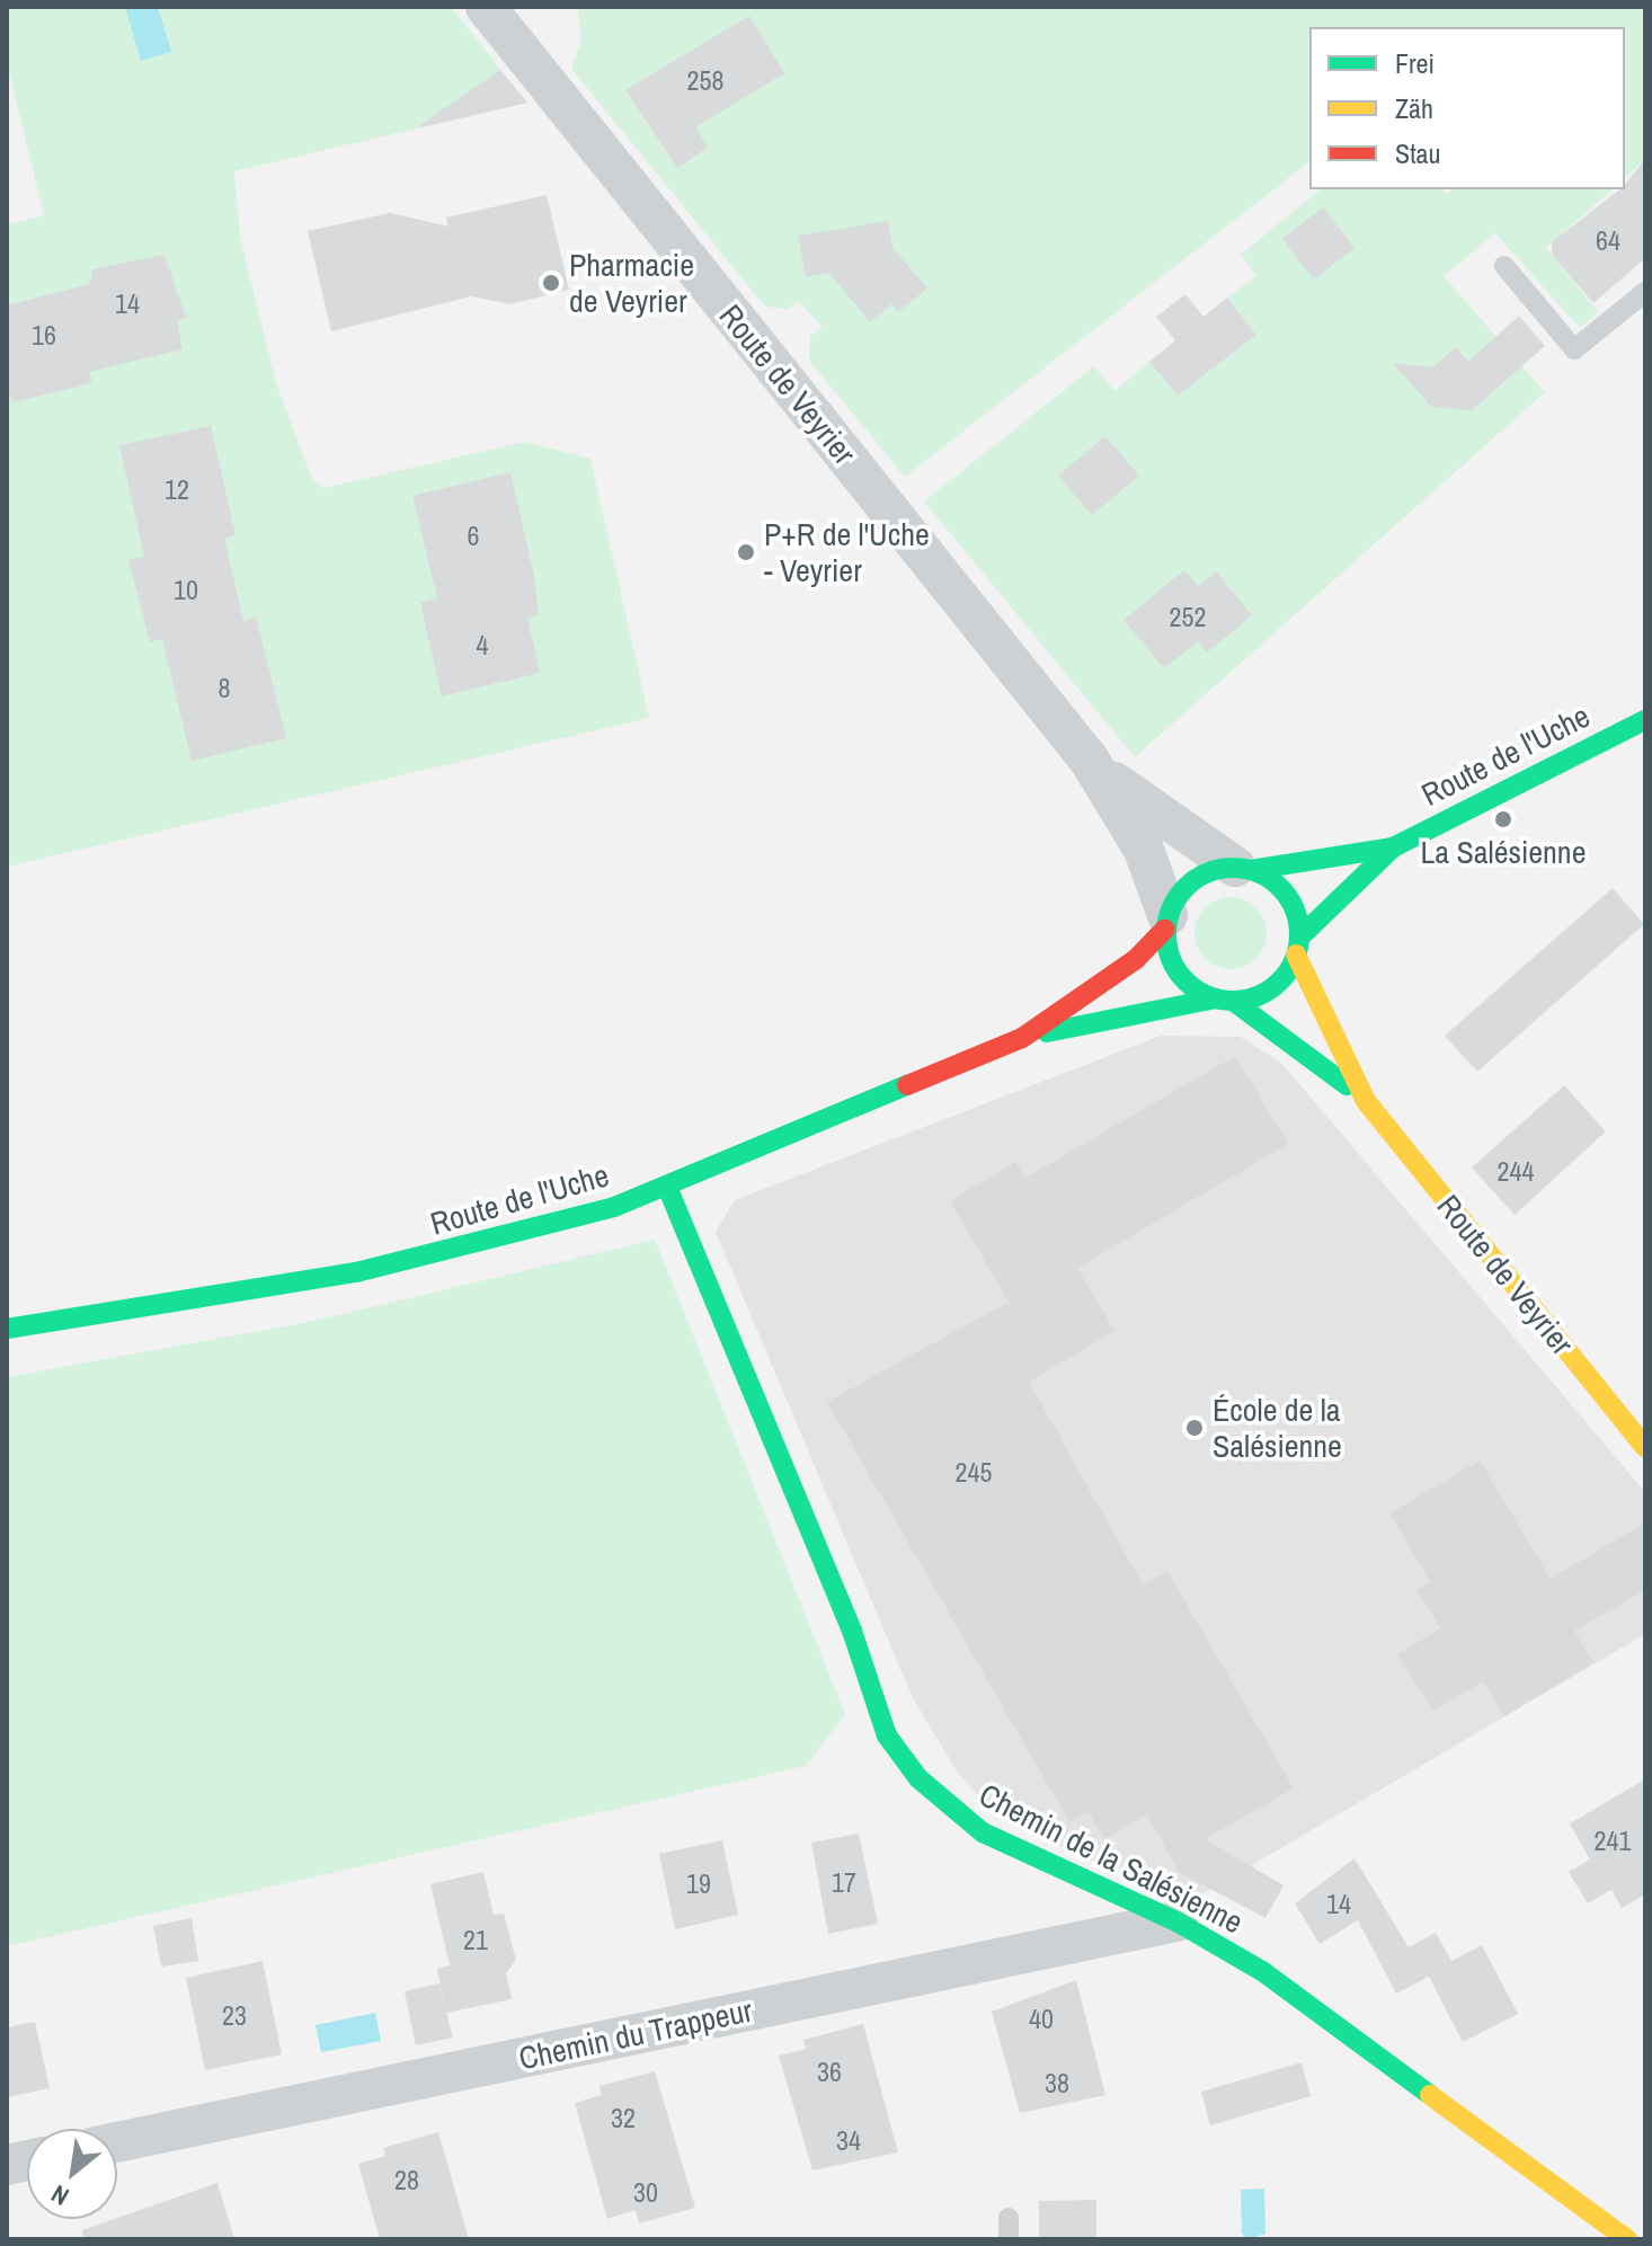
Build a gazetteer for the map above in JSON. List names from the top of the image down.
{
  "streets": {
    "street": [
      "Route de Veyrier",
      "Route de l'Uche",
      "Chemin de la Salésienne",
      "Chemin du Trappeur"
    ]
  },
  "crossings": [
    ["Route de Veyrier", "Route de l'Uche"],
    ["Route de l'Uche", "Chemin de la Salésienne"],
    ["Chemin de la Salésienne", "Chemin du Trappeur"]
  ],
  "places": [
    "Pharmacie de Veyrier",
    "P+R de l'Uche - Veyrier",
    "La Salésienne",
    "École de la Salésienne"
  ],
  "house_numbers": [
    "258",
    "64",
    "14",
    "16",
    "12",
    "6",
    "10",
    "252",
    "4",
    "8",
    "244",
    "245",
    "241",
    "17",
    "19",
    "14",
    "21",
    "23",
    "40",
    "36",
    "38",
    "32",
    "34",
    "28",
    "30"
  ],
  "legend": ["Frei", "Zäh", "Stau"],
  "north": "bottom left"
}
